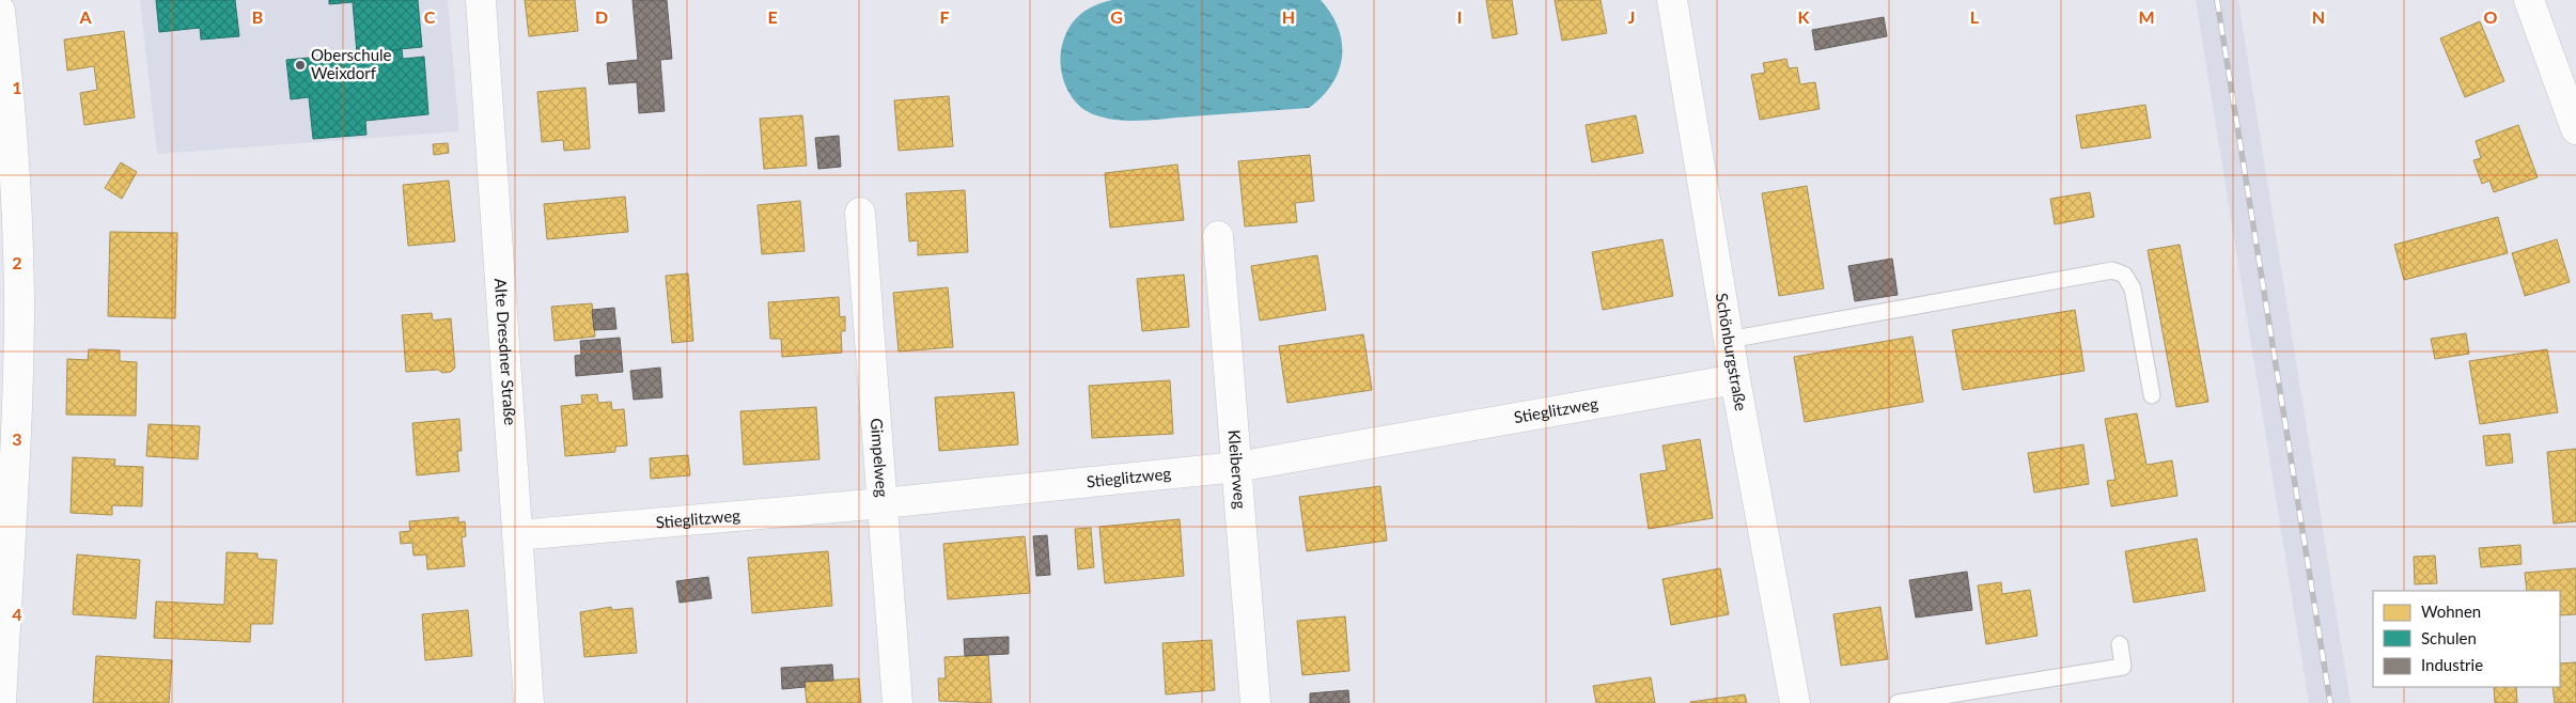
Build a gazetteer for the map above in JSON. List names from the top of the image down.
{
  "streets": {
    "street": [
      "Alte Dresdner Straße",
      "Schönburgstraße",
      "Stieglitzweg",
      "Gimpelweg",
      "Kleiberweg"
    ]
  },
  "crossings": [
    ["Alte Dresdner Straße", "Stieglitzweg"],
    ["Schönburgstraße", "Stieglitzweg"],
    ["Stieglitzweg", "Gimpelweg"],
    ["Stieglitzweg", "Kleiberweg"]
  ],
  "places": ["Oberschule Weixdorf"],
  "legend": ["Wohnen", "Schulen", "Industrie"],
  "grid": {
    "columns": [
      "A",
      "B",
      "C",
      "D",
      "E",
      "F",
      "G",
      "H",
      "I",
      "J",
      "K",
      "L",
      "M",
      "N",
      "O"
    ],
    "rows": [
      "1",
      "2",
      "3",
      "4"
    ]
  }
}
